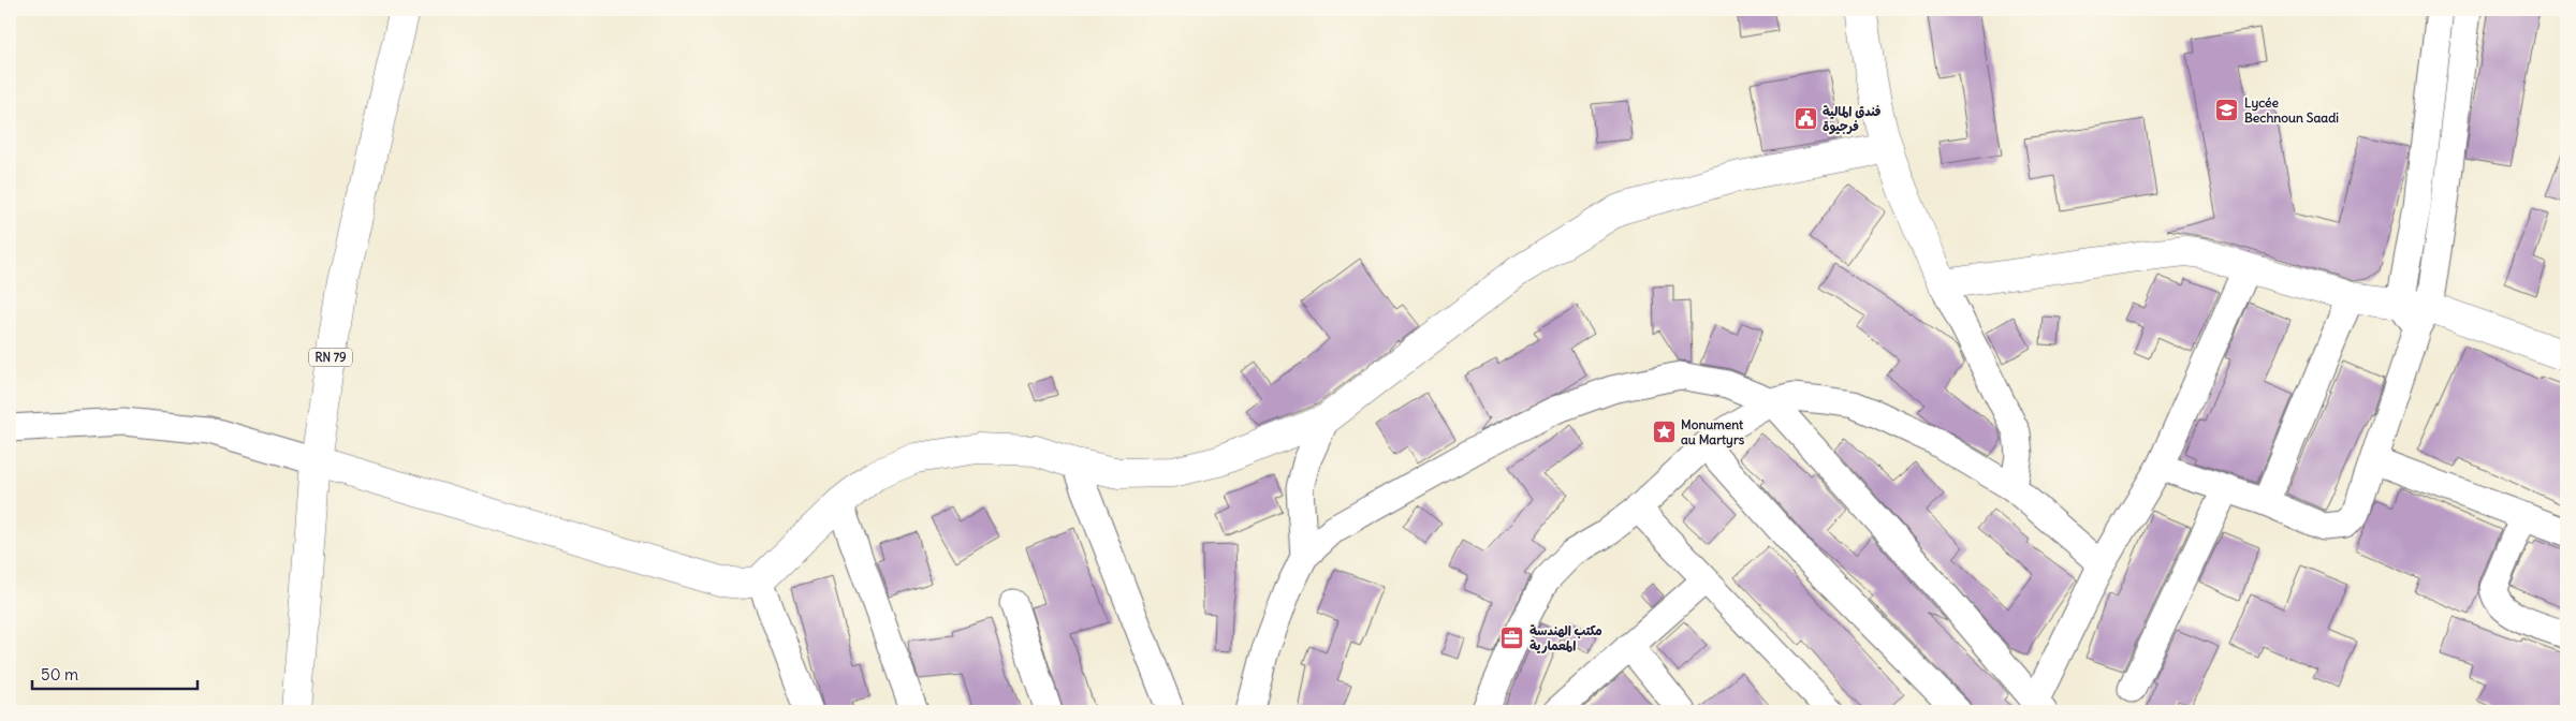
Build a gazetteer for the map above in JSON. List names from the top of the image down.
{
  "streets": {
    "main road": ["RN 79"]
  },
  "places": {
    "school or university": ["Lycée Bechnoun Saadi"],
    "public building": ["فندق المالية فرجيوة"],
    "place": ["Monument au Martyrs"],
    "office": ["مكتب الهندسة المعمارية"]
  },
  "scale_bar": "50 m"
}
